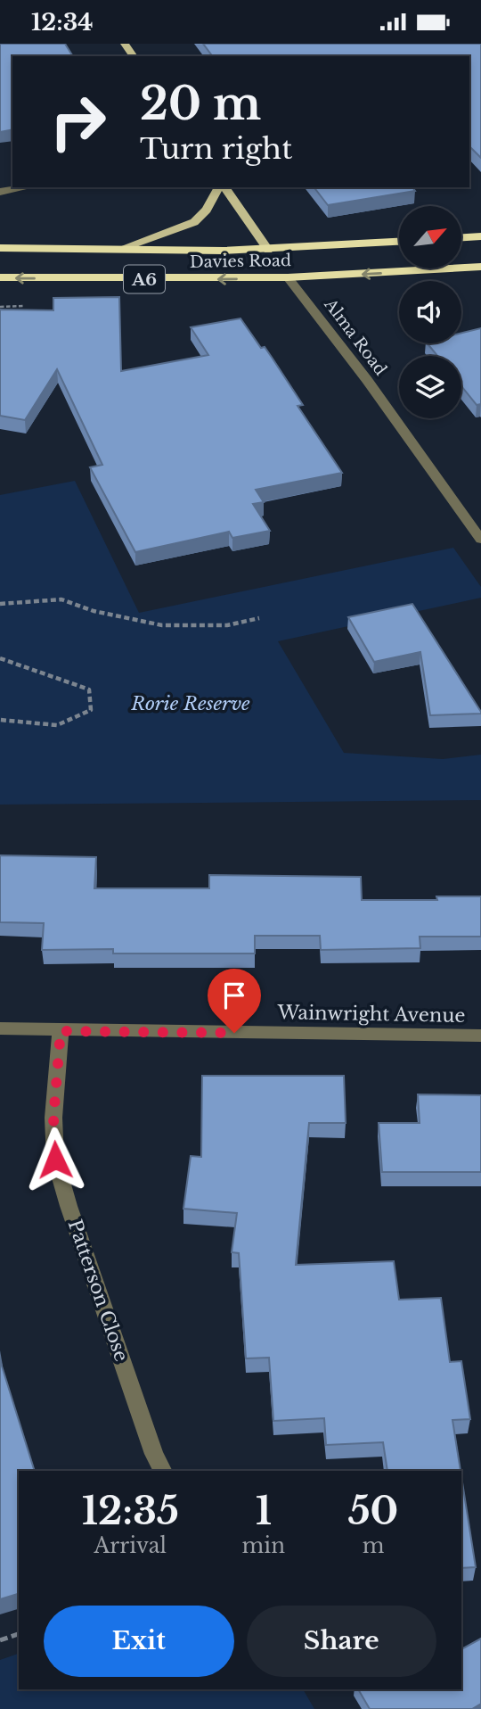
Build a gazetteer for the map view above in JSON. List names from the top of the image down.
{
  "streets": {
    "highway": ["Davies Road", "A6", "Alma Road"],
    "street": ["Wainwright Avenue", "Patterson Close"]
  },
  "crossings": [
    ["Davies Road", "Alma Road"],
    ["Wainwright Avenue", "Patterson Close"]
  ],
  "parks": ["Rorie Reserve"],
  "north": "top right",
  "page": {
    "status": "12:34",
    "turn": ["20 m", "Turn right"],
    "eta": [
      "12:35",
      "Arrival",
      "1",
      "min",
      "50",
      "m"
    ],
    "buttons": ["Exit", "Share"]
  }
}
